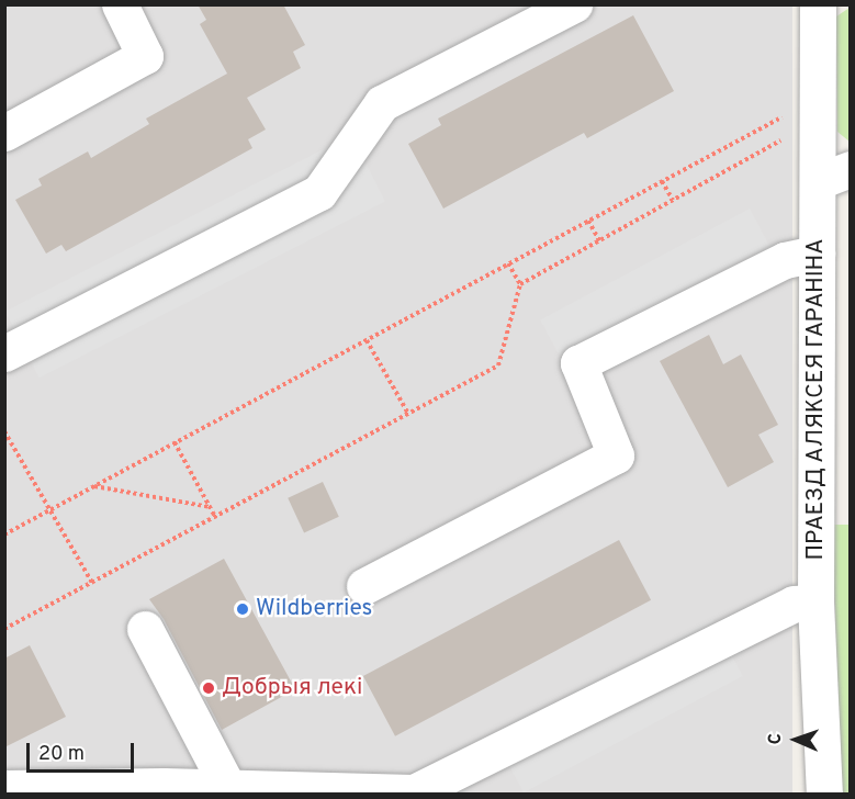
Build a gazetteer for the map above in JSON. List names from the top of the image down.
{
  "streets": {
    "street": ["ПРАЕЗД АЛЯКСЕЯ ГАРАНІНА"]
  },
  "places": ["Wildberries", "Добрыя лекі"],
  "scale_bar": "20 m",
  "north": "left"
}
